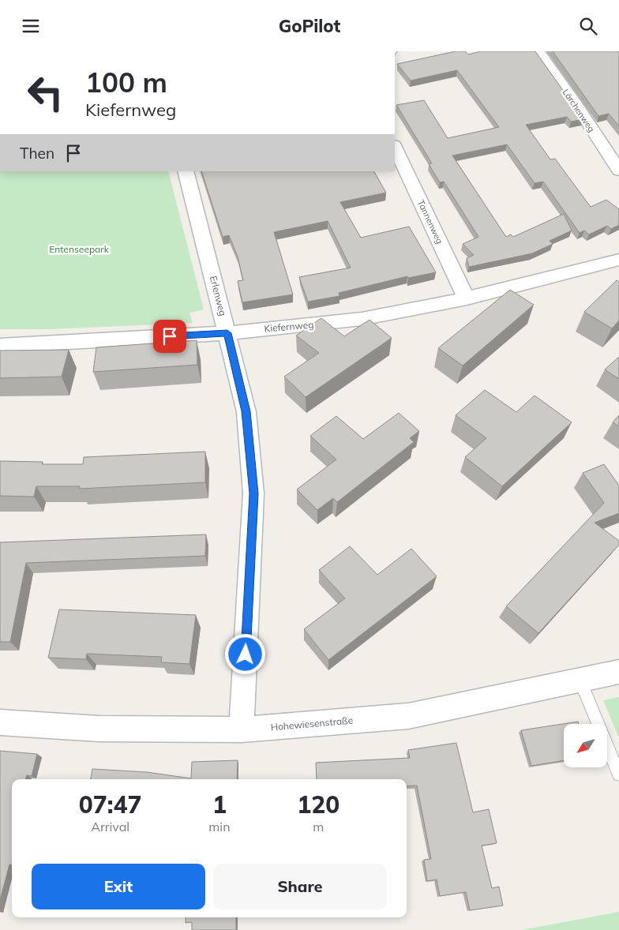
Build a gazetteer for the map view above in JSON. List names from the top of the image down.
{
  "streets": {
    "street": [
      "Lärchenweg",
      "Tannenweg",
      "Erlenweg",
      "Kiefernweg",
      "Hohewiesenstraße"
    ]
  },
  "crossings": [
    ["Tannenweg", "Kiefernweg"],
    ["Erlenweg", "Kiefernweg"],
    ["Erlenweg", "Hohewiesenstraße"]
  ],
  "parks": ["Entenseepark"],
  "north": "bottom left",
  "page": {
    "header": "GoPilot",
    "turn": ["100 m", "Kiefernweg"],
    "then": "Then",
    "eta": [
      "07:47",
      "Arrival",
      "1",
      "min",
      "120",
      "m"
    ],
    "buttons": ["Exit", "Share"]
  }
}
